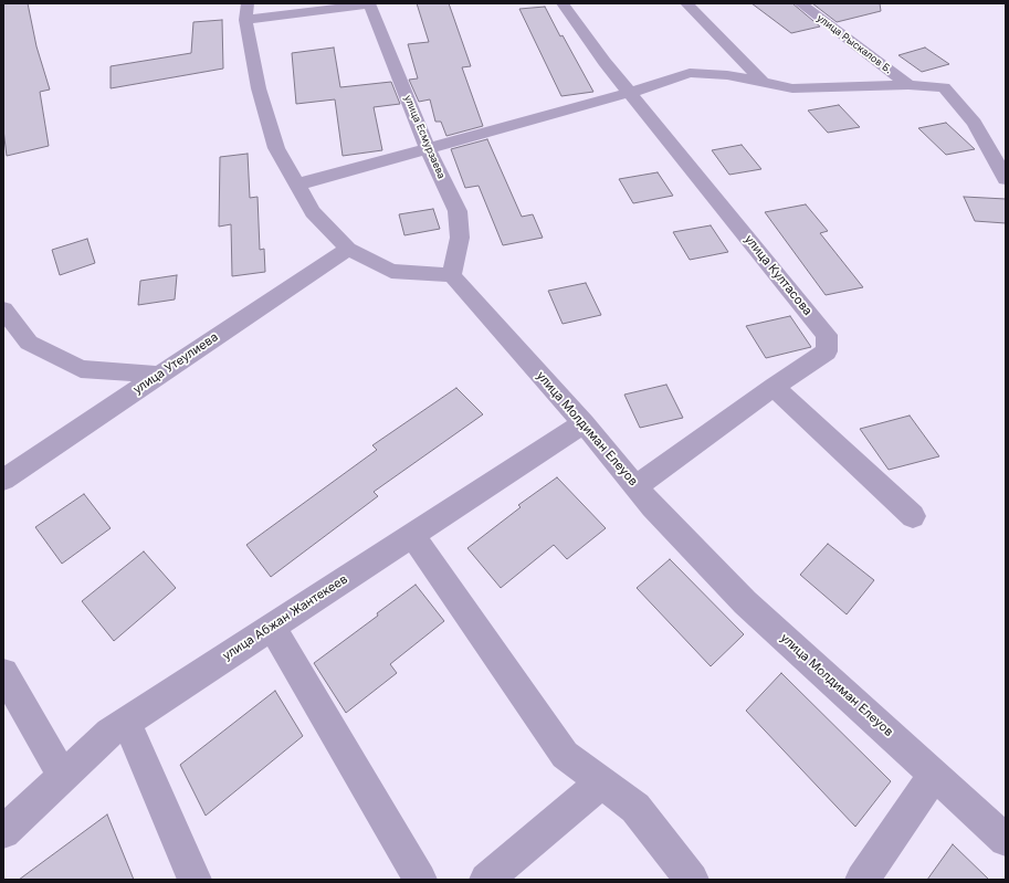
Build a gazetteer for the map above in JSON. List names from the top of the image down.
{
  "streets": {
    "street": [
      "улица Рыскалов Б.",
      "улица Есмурзаева",
      "улица Култасова",
      "улица Утеулиева",
      "улица Молдиман Елеуов",
      "улица Абжан Жантекеев"
    ]
  },
  "crossings": [
    ["улица Есмурзаева", "улица Молдиман Елеуов"],
    ["улица Молдиман Елеуов", "улица Абжан Жантекеев"]
  ]
}
